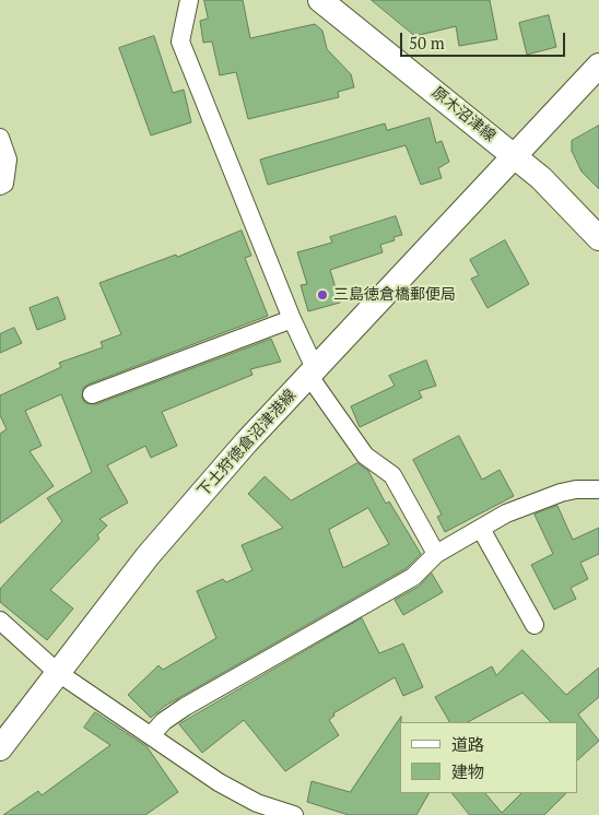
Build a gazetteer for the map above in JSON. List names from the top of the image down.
{
  "streets": {
    "main road": ["原木沼津線", "下土狩徳倉沼津港線"]
  },
  "crossings": [
    ["原木沼津線", "下土狩徳倉沼津港線"]
  ],
  "places": ["三島徳倉橋郵便局"],
  "legend": ["道路", "建物"],
  "scale_bar": "50 m"
}
